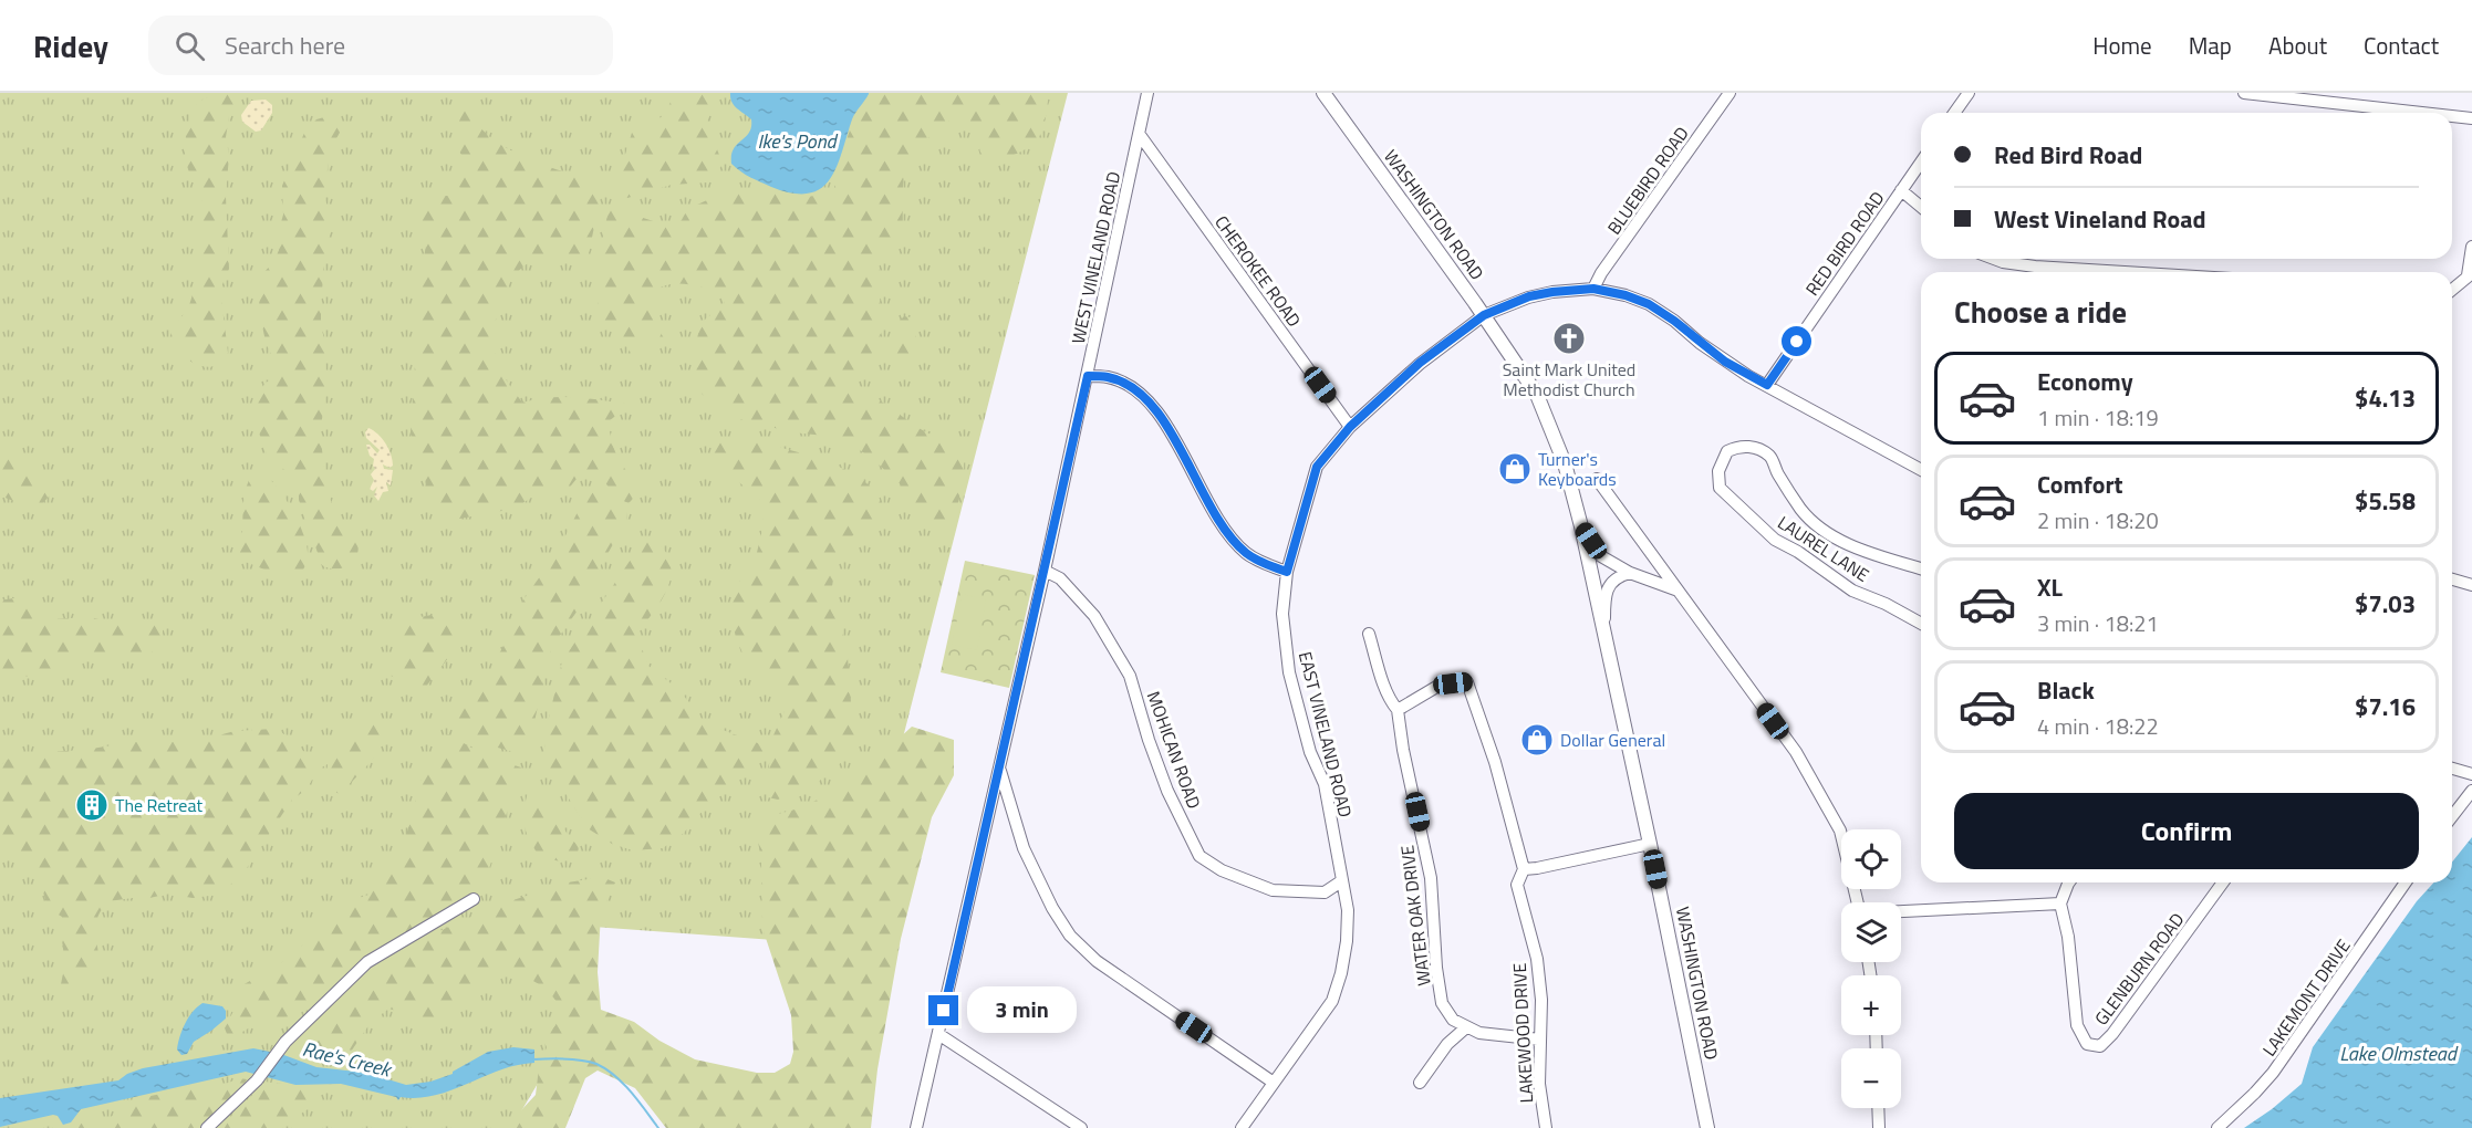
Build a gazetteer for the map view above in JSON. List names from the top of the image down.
{
  "streets": {
    "main road": ["WASHINGTON ROAD"],
    "street": [
      "BLUEBIRD ROAD",
      "RED BIRD ROAD",
      "WEST VINELAND ROAD",
      "CHEROKEE ROAD",
      "LAUREL LANE",
      "EAST VINELAND ROAD",
      "MOHICAN ROAD",
      "WATER OAK DRIVE",
      "GLENBURN ROAD",
      "LAKEMONT DRIVE",
      "LAKEWOOD DRIVE"
    ]
  },
  "crossings": [
    ["BLUEBIRD ROAD", "EAST VINELAND ROAD"],
    ["WASHINGTON ROAD", "EAST VINELAND ROAD"],
    ["RED BIRD ROAD", "EAST VINELAND ROAD"],
    ["WEST VINELAND ROAD", "CHEROKEE ROAD"],
    ["WEST VINELAND ROAD", "MOHICAN ROAD"],
    ["CHEROKEE ROAD", "EAST VINELAND ROAD"],
    ["EAST VINELAND ROAD", "MOHICAN ROAD"]
  ],
  "water": ["Ike's Pond", "Lake Olmstead", "Rae's Creek"],
  "places": {
    "church": ["Saint Mark United Methodist Church"],
    "shop": ["Turner's Keyboards", "Dollar General"],
    "building": ["The Retreat"]
  },
  "page": {
    "header": "Ridey",
    "search": "Search here",
    "nav": [
      "Home",
      "Map",
      "About",
      "Contact"
    ],
    "banner": ["Red Bird Road", "West Vineland Road"],
    "heading": "Choose a ride",
    "list": [
      {
        "name": "Economy",
        "note": "1 min · 18:19",
        "value": "$4.13"
      },
      {
        "name": "Comfort",
        "note": "2 min · 18:20",
        "value": "$5.58"
      },
      {
        "name": "XL",
        "note": "3 min · 18:21",
        "value": "$7.03"
      },
      {
        "name": "Black",
        "note": "4 min · 18:22",
        "value": "$7.16"
      }
    ],
    "buttons": "Confirm",
    "map_buttons": ["+", "−"],
    "bubble": "3 min"
  }
}
